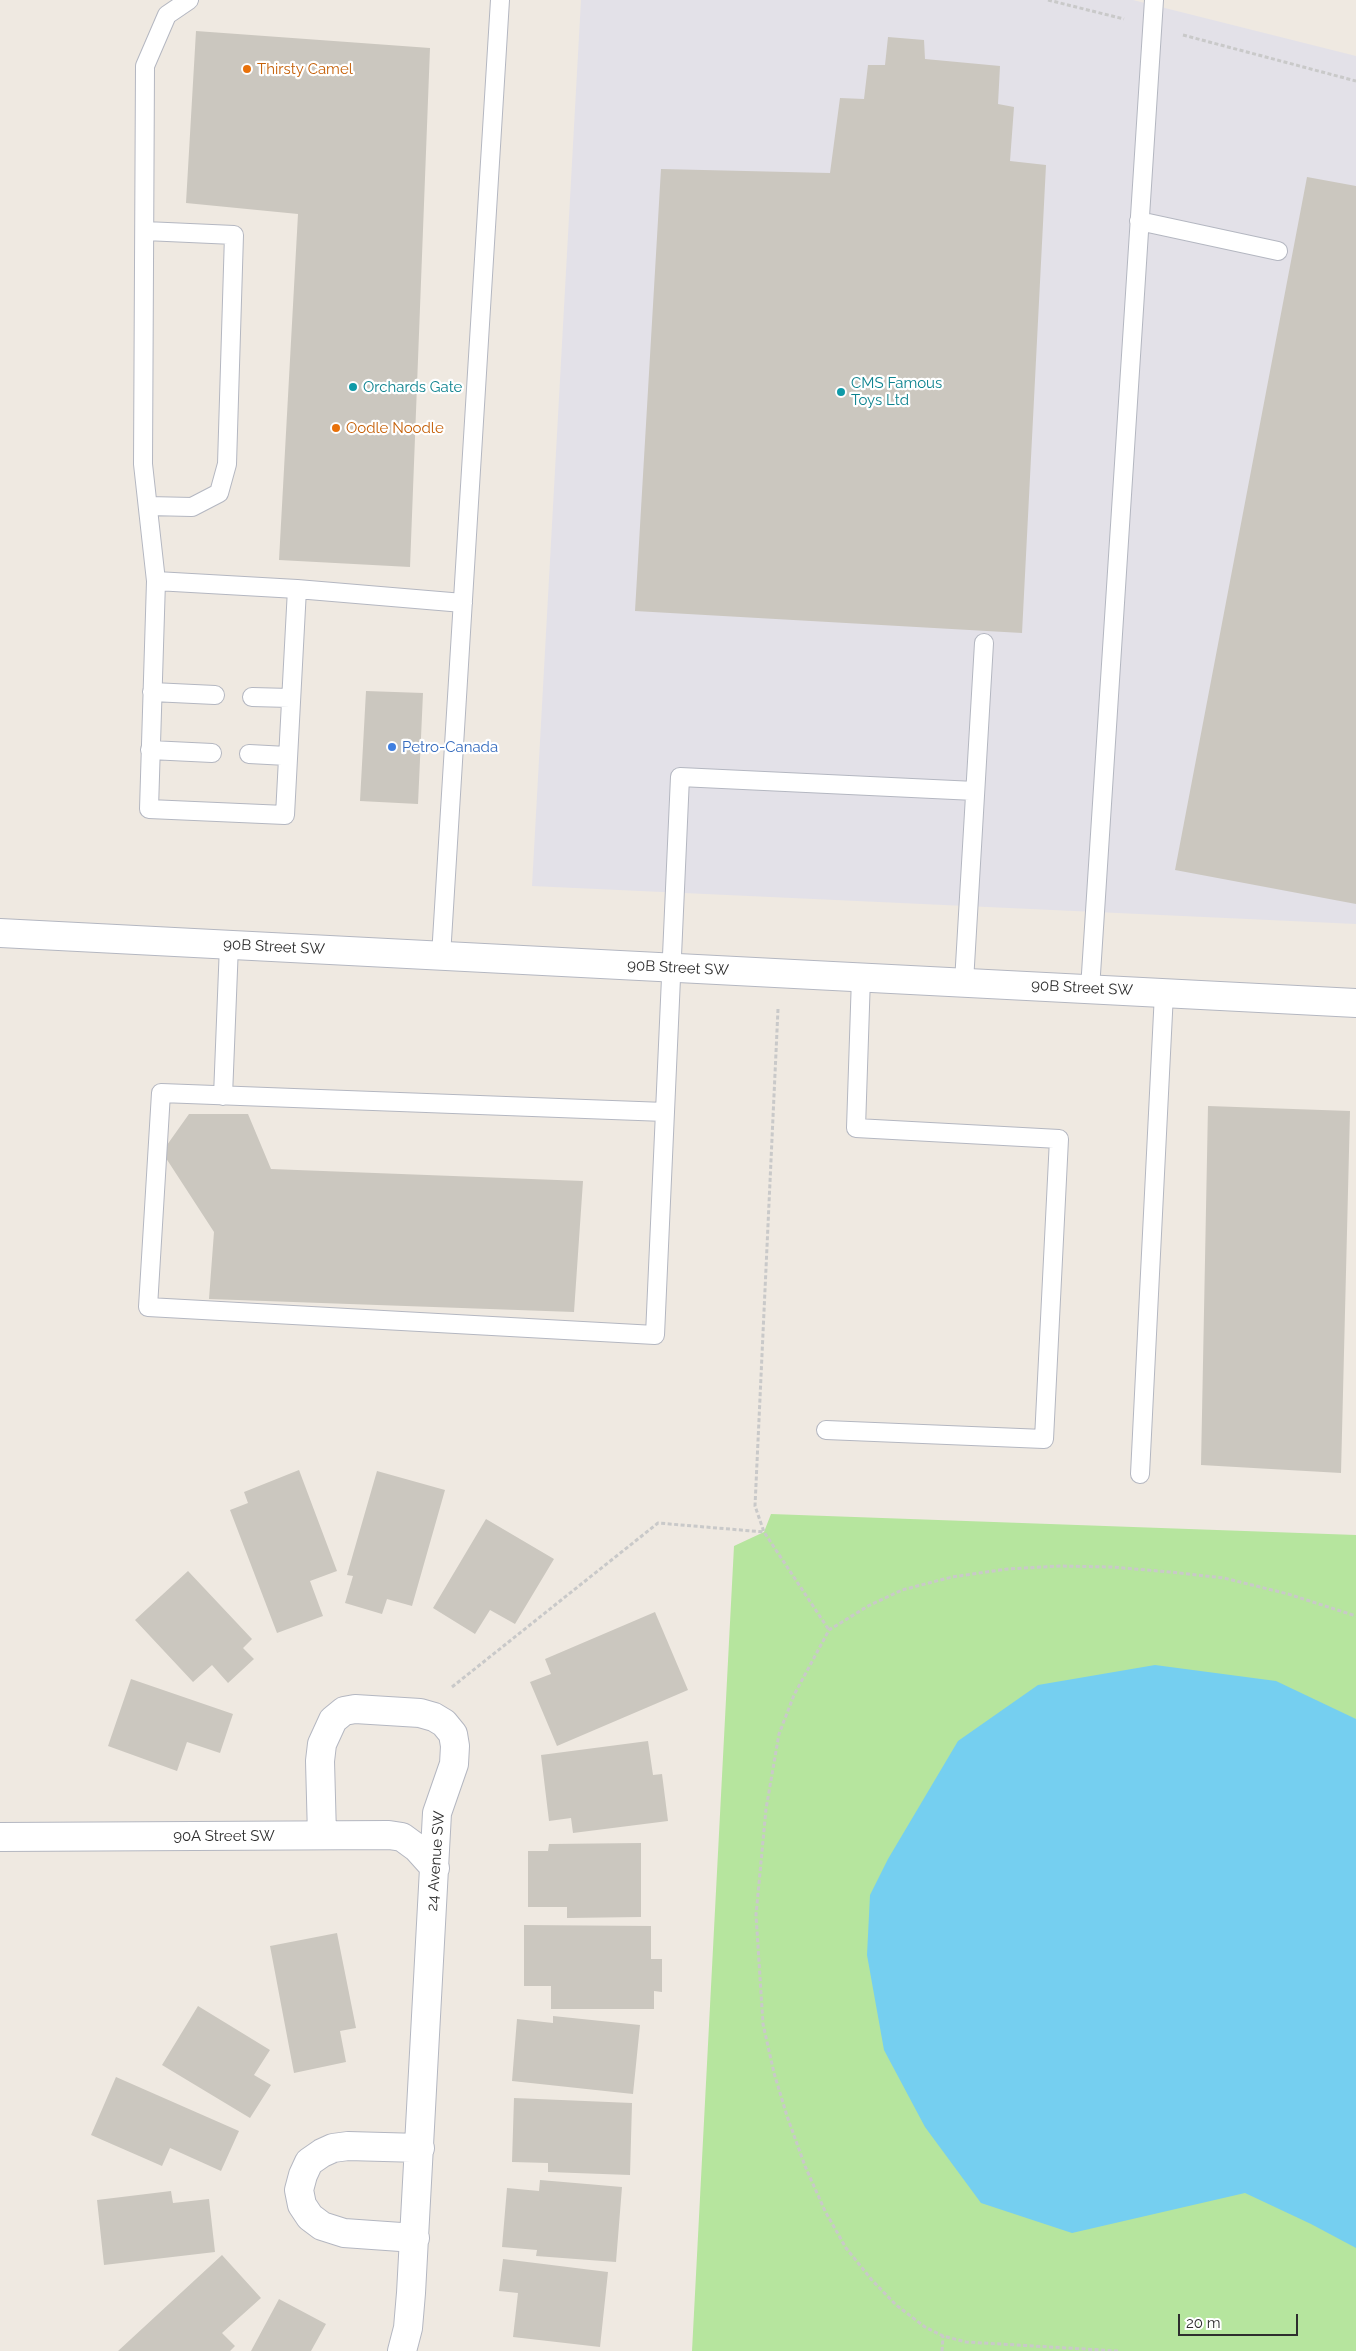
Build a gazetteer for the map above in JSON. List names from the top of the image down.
{
  "streets": {
    "street": ["90B Street SW", "90A Street SW", "24 Avenue SW"]
  },
  "crossings": [
    ["90A Street SW", "24 Avenue SW"]
  ],
  "places": [
    "Thirsty Camel",
    "Orchards Gate",
    "CMS Famous Toys Ltd",
    "Oodle Noodle",
    "Petro-Canada"
  ],
  "scale_bar": "20 m"
}
